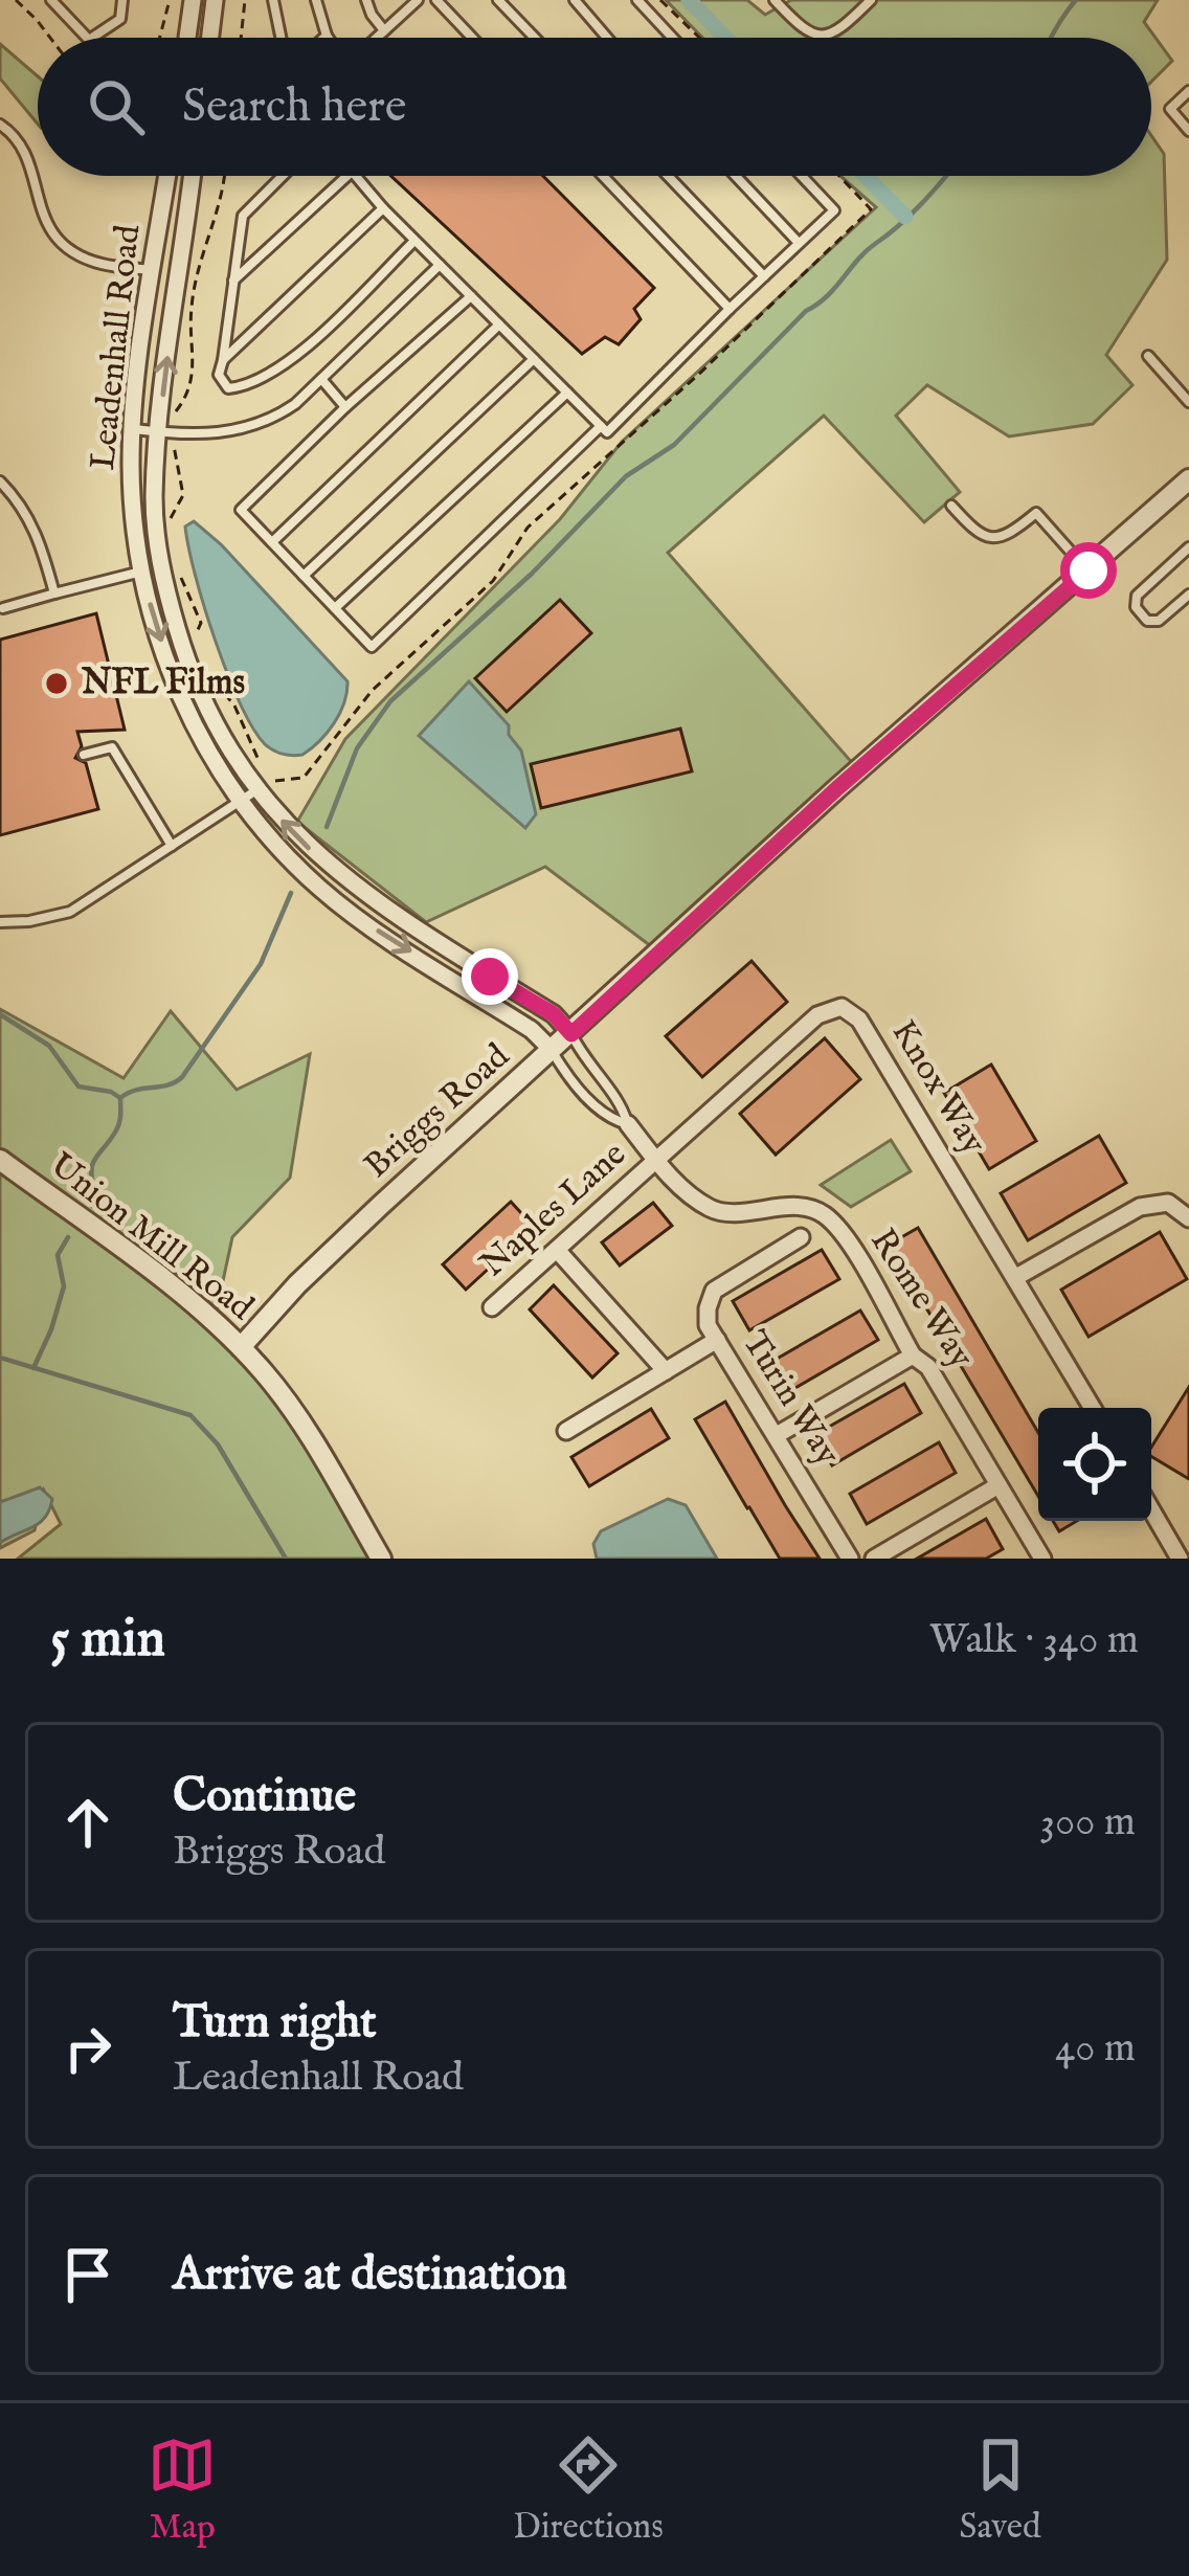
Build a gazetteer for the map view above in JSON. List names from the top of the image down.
{
  "streets": {
    "street": [
      "Leadenhall Road",
      "Knox Way",
      "Briggs Road",
      "Naples Lane",
      "Union Mill Road",
      "Rome Way",
      "Turin Way"
    ]
  },
  "crossings": [
    ["Leadenhall Road", "Briggs Road"],
    ["Knox Way", "Naples Lane"],
    ["Knox Way", "Rome Way"],
    ["Briggs Road", "Union Mill Road"],
    ["Naples Lane", "Rome Way"]
  ],
  "places": ["NFL Films"],
  "page": {
    "search": "Search here",
    "heading": ["5 min", "Walk · 340 m"],
    "list": [
      ["Continue", "Briggs Road", "300 m"],
      ["Turn right", "Leadenhall Road", "40 m"],
      "Arrive at destination"
    ],
    "nav": ["Map", "Directions", "Saved"]
  }
}
